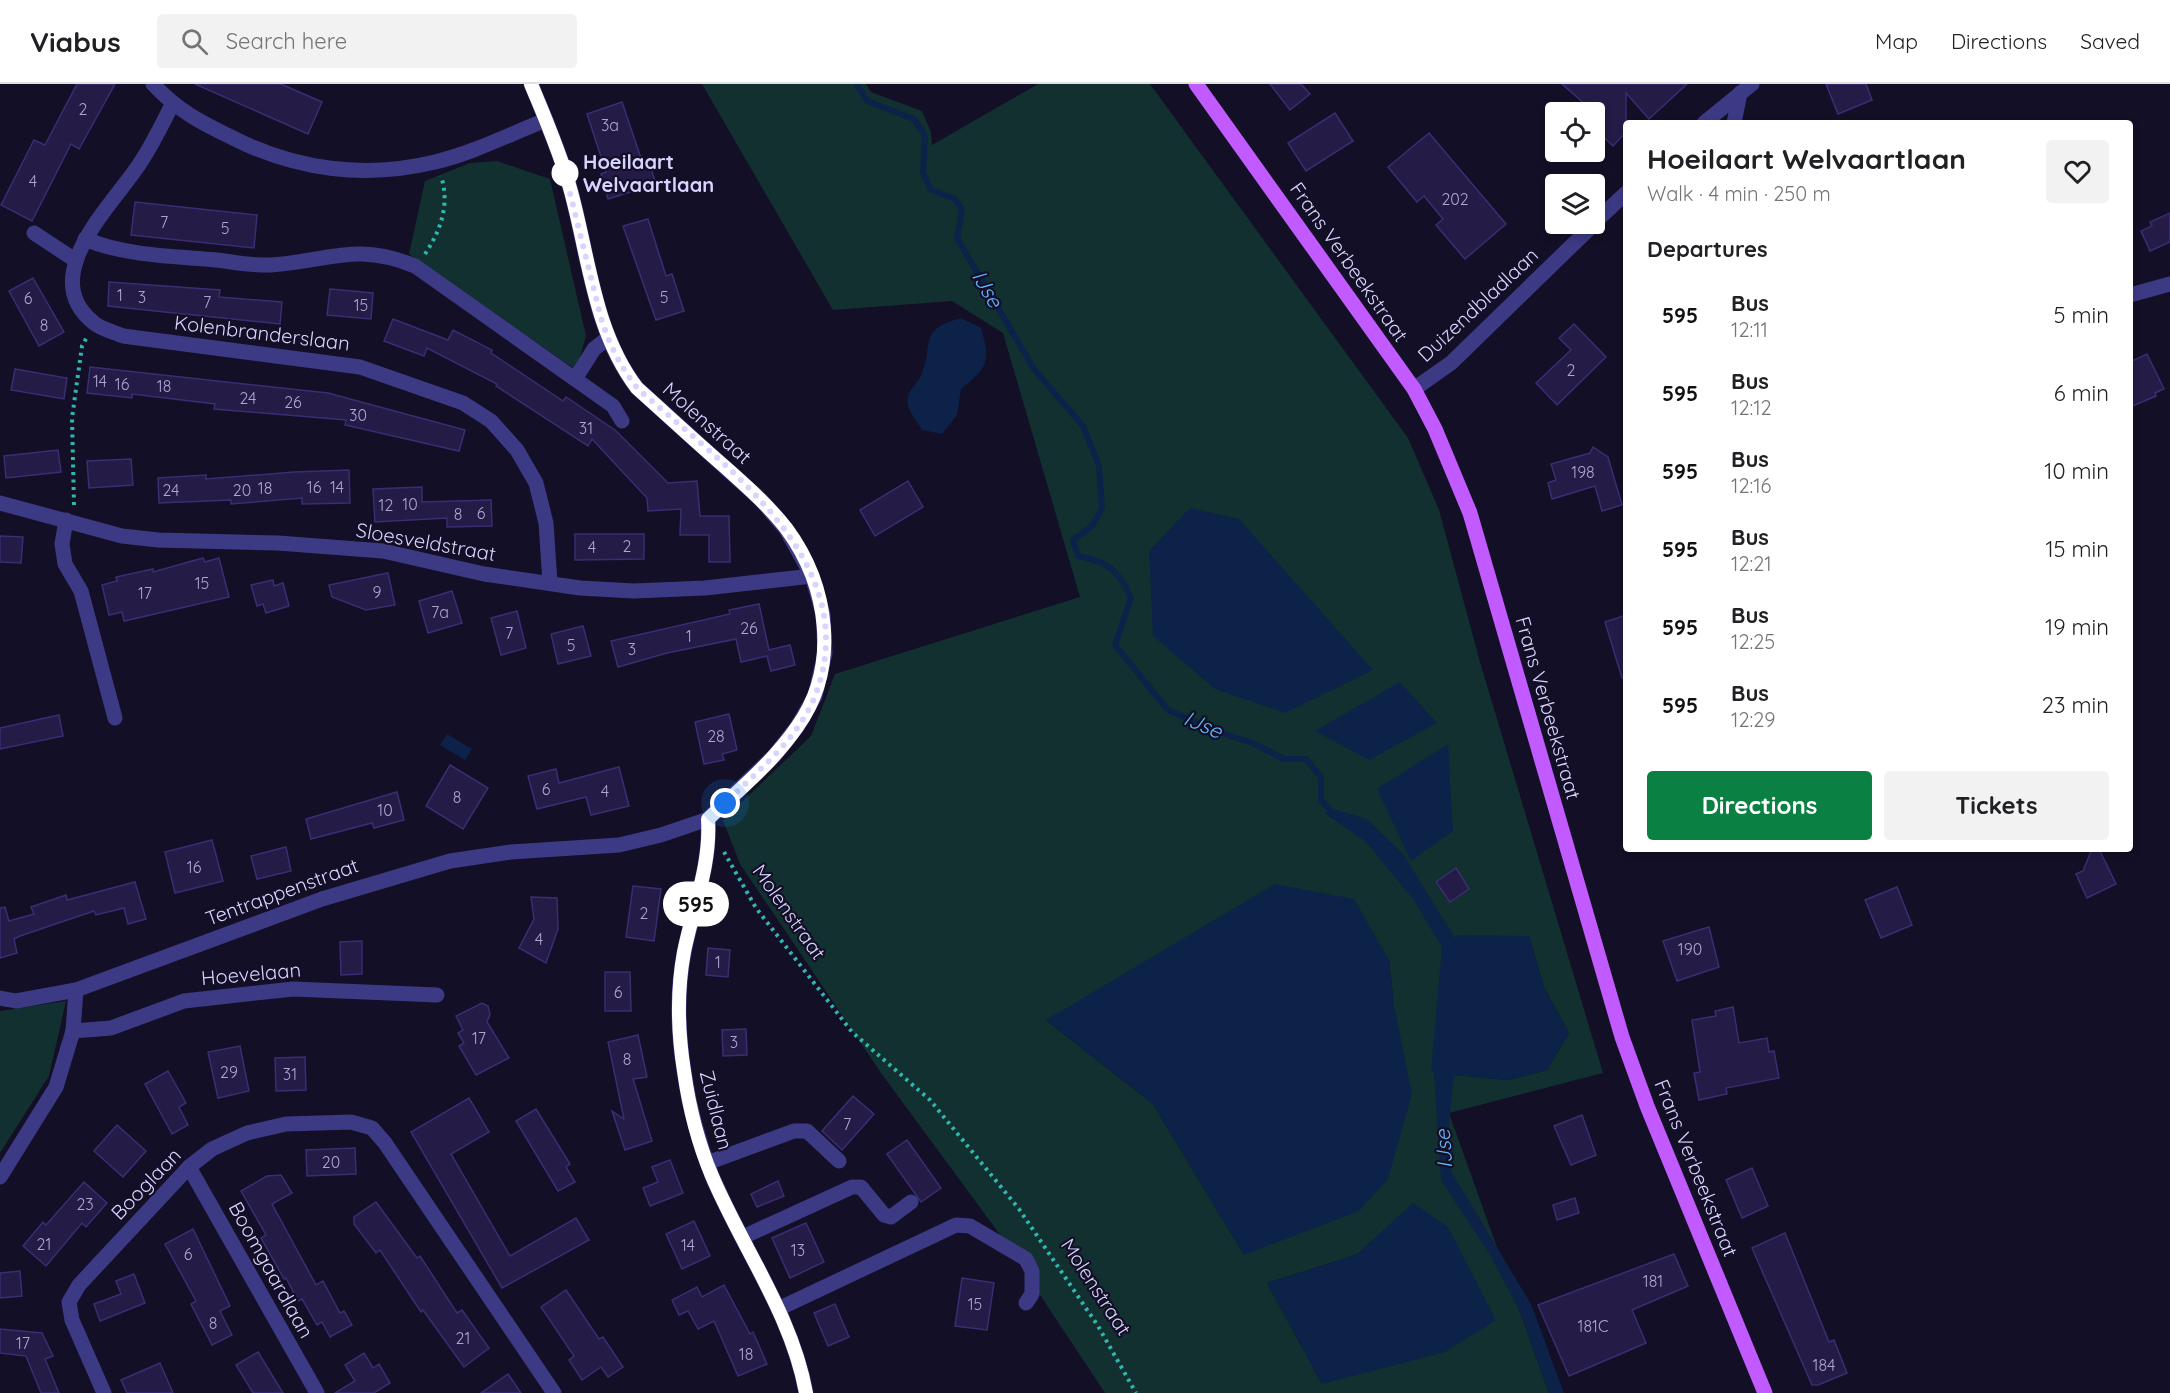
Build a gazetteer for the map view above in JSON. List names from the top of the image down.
{
  "streets": {
    "main road": ["Frans Verbeekstraat"],
    "street": [
      "Duizendbladlaan",
      "Kolenbranderslaan",
      "Molenstraat",
      "Sloesveldstraat",
      "Tentrappenstraat",
      "Hoevelaan",
      "Zuidlaan",
      "Booglaan",
      "Boomgaardlaan"
    ]
  },
  "crossings": [
    ["Frans Verbeekstraat", "Duizendbladlaan"],
    ["Kolenbranderslaan", "Sloesveldstraat"],
    ["Molenstraat", "Sloesveldstraat"],
    ["Molenstraat", "Tentrappenstraat"],
    ["Molenstraat", "Zuidlaan"],
    ["Tentrappenstraat", "Zuidlaan"],
    ["Booglaan", "Boomgaardlaan"]
  ],
  "water": ["IJse"],
  "places": ["Hoeilaart Welvaartlaan"],
  "lines": ["bus line 595"],
  "house_numbers": [
    "2",
    "3a",
    "4",
    "202",
    "7",
    "5",
    "1",
    "3",
    "5",
    "6",
    "7",
    "15",
    "8",
    "2",
    "14",
    "16",
    "18",
    "24",
    "26",
    "30",
    "31",
    "198",
    "16",
    "14",
    "18",
    "24",
    "20",
    "10",
    "12",
    "6",
    "8",
    "2",
    "4",
    "15",
    "9",
    "17",
    "7a",
    "26",
    "7",
    "1",
    "5",
    "3",
    "28",
    "6",
    "4",
    "8",
    "10",
    "16",
    "2",
    "4",
    "190",
    "1",
    "6",
    "17",
    "3",
    "8",
    "29",
    "31",
    "7",
    "20",
    "23",
    "21",
    "14",
    "13",
    "6",
    "181",
    "15",
    "8",
    "181C",
    "21",
    "17",
    "18",
    "184"
  ],
  "page": {
    "header": "Viabus",
    "search": "Search here",
    "nav": ["Map", "Directions", "Saved"],
    "on_map": "595",
    "heading": [
      ["Hoeilaart Welvaartlaan", "Walk · 4 min · 250 m"],
      "Departures"
    ],
    "list": [
      {
        "mark": "595",
        "name": "Bus",
        "note": "12:11",
        "value": "5 min"
      },
      {
        "mark": "595",
        "name": "Bus",
        "note": "12:12",
        "value": "6 min"
      },
      {
        "mark": "595",
        "name": "Bus",
        "note": "12:16",
        "value": "10 min"
      },
      {
        "mark": "595",
        "name": "Bus",
        "note": "12:21",
        "value": "15 min"
      },
      {
        "mark": "595",
        "name": "Bus",
        "note": "12:25",
        "value": "19 min"
      },
      {
        "mark": "595",
        "name": "Bus",
        "note": "12:29",
        "value": "23 min"
      }
    ],
    "buttons": ["Directions", "Tickets"]
  }
}
